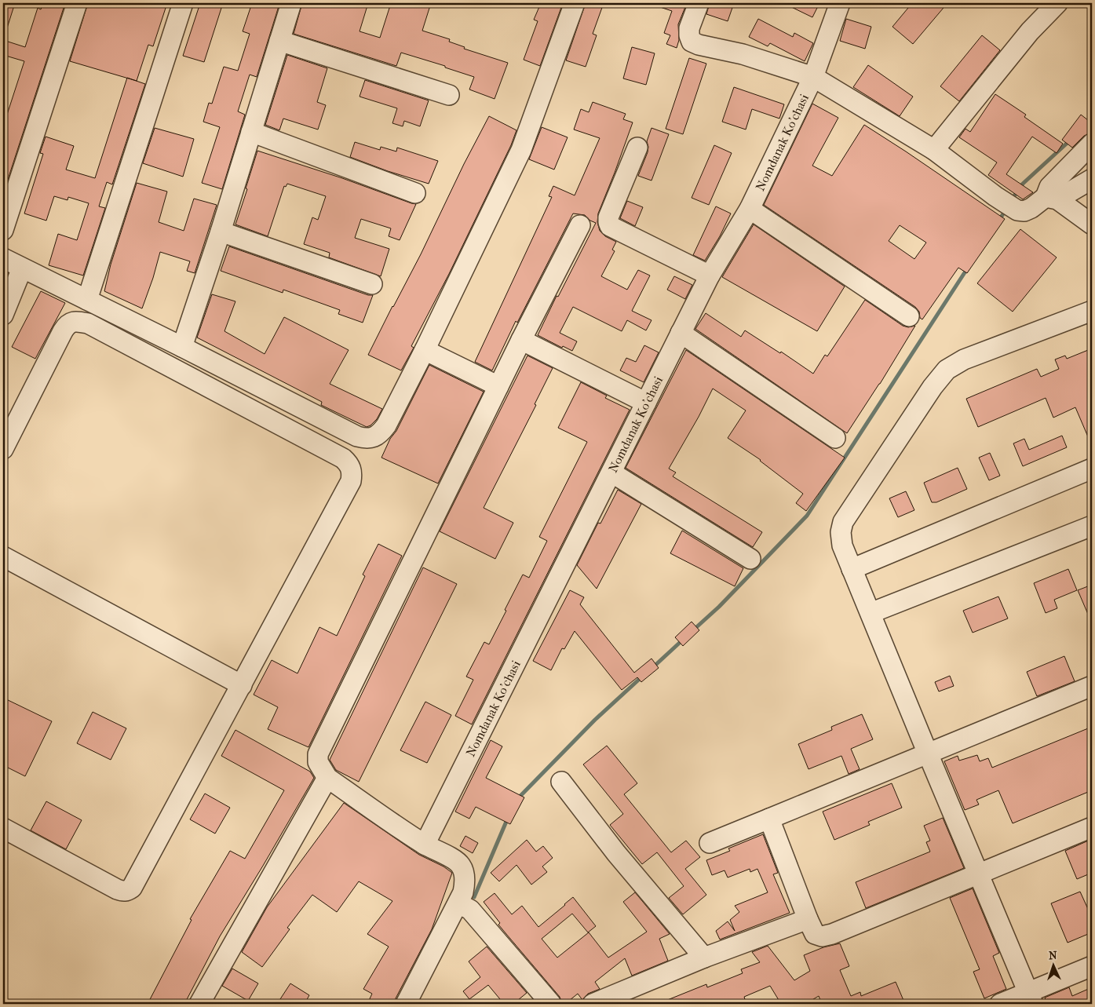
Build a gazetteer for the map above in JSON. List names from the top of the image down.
{
  "streets": {
    "street": ["Nomdanak Ko'chasi"]
  },
  "north": "top"
}
